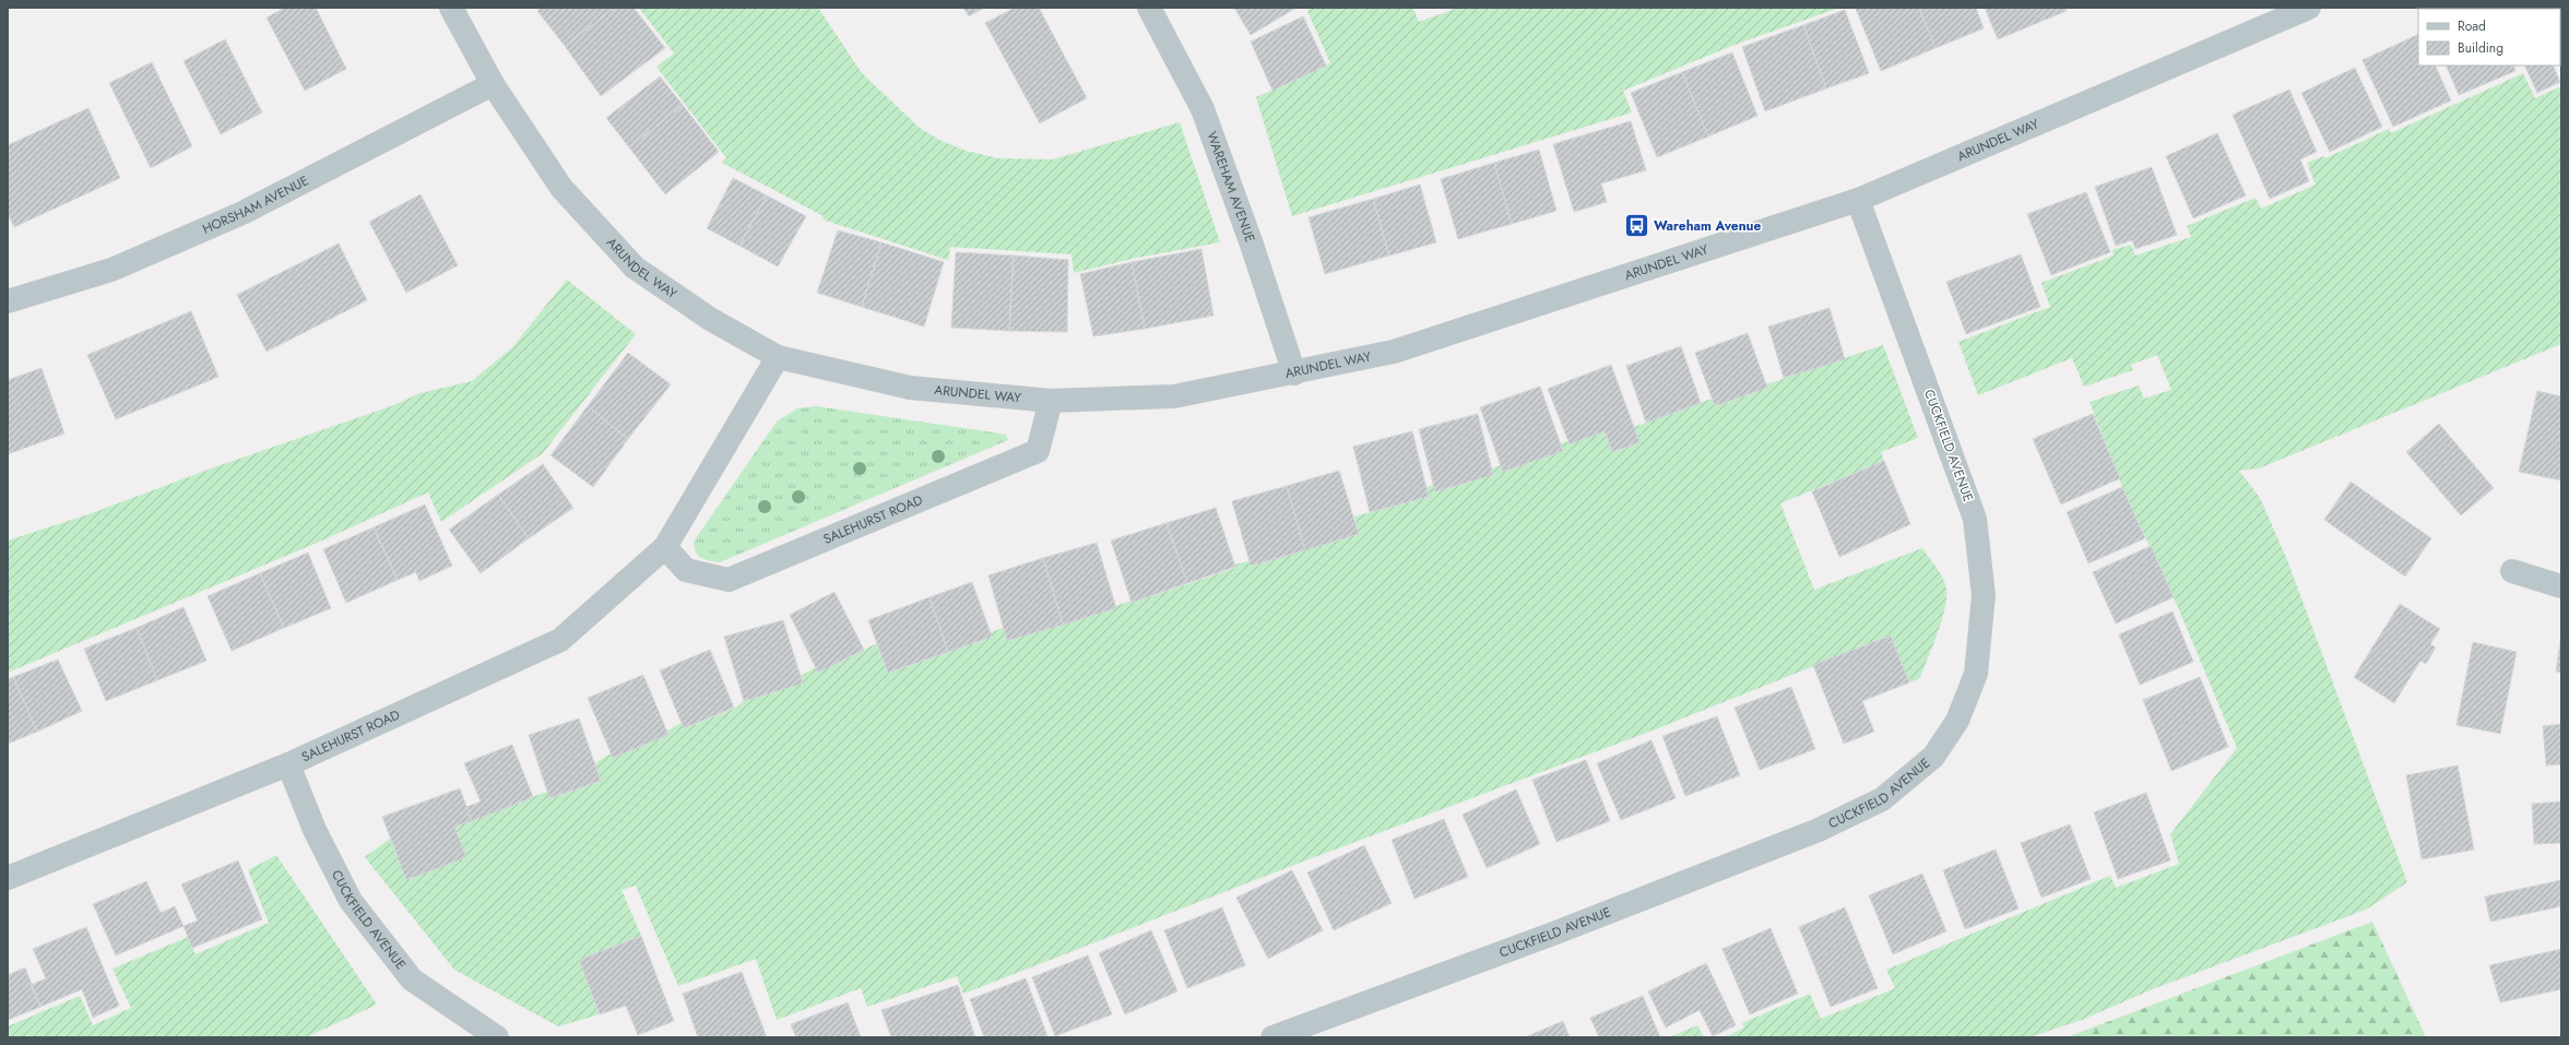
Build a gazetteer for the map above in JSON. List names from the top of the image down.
{
  "streets": {
    "street": [
      "ARUNDEL WAY",
      "WAREHAM AVENUE",
      "HORSHAM AVENUE",
      "CUCKFIELD AVENUE",
      "SALEHURST ROAD"
    ]
  },
  "crossings": [
    ["ARUNDEL WAY", "WAREHAM AVENUE"],
    ["ARUNDEL WAY", "HORSHAM AVENUE"],
    ["ARUNDEL WAY", "CUCKFIELD AVENUE"],
    ["ARUNDEL WAY", "SALEHURST ROAD"],
    ["CUCKFIELD AVENUE", "SALEHURST ROAD"]
  ],
  "places": {
    "bus stop": ["Wareham Avenue"]
  },
  "legend": ["Road", "Building"]
}
